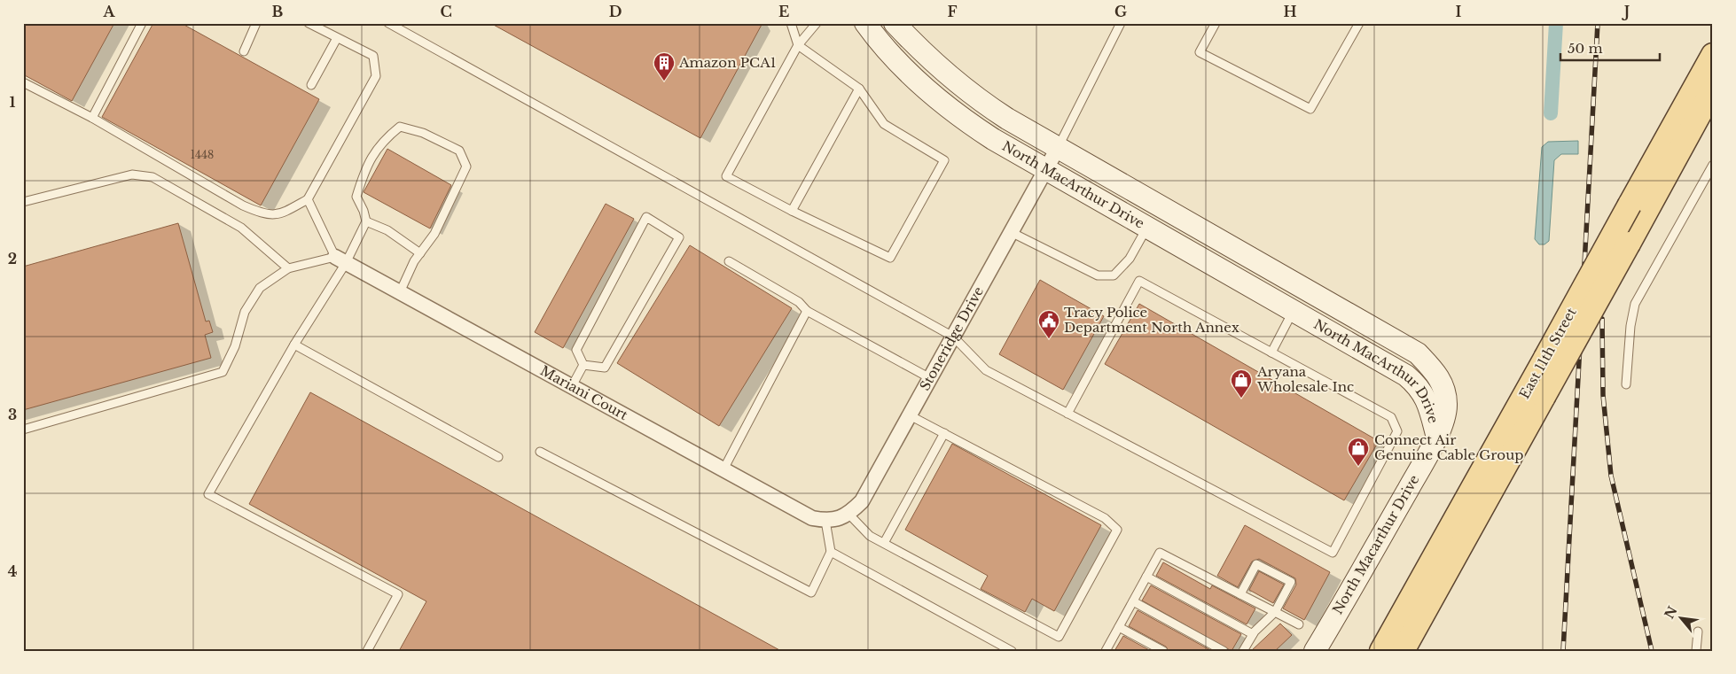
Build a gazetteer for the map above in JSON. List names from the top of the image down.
{
  "streets": {
    "main road": ["North MacArthur Drive", "East 11th Street", "North Macarthur Drive"],
    "street": ["Stoneridge Drive", "Mariani Court"]
  },
  "crossings": [
    ["North MacArthur Drive", "Stoneridge Drive"],
    ["North MacArthur Drive", "North Macarthur Drive"],
    ["Stoneridge Drive", "Mariani Court"]
  ],
  "places": {
    "building": ["Amazon PCA1"],
    "public building": ["Tracy Police Department North Annex"],
    "shop": ["Aryana Wholesale Inc", "Connect Air Genuine Cable Group"]
  },
  "house_numbers": ["1448"],
  "scale_bar": "50 m",
  "north": "top left",
  "grid": {
    "columns": [
      "A",
      "B",
      "C",
      "D",
      "E",
      "F",
      "G",
      "H",
      "I",
      "J"
    ],
    "rows": [
      "1",
      "2",
      "3",
      "4"
    ]
  }
}
